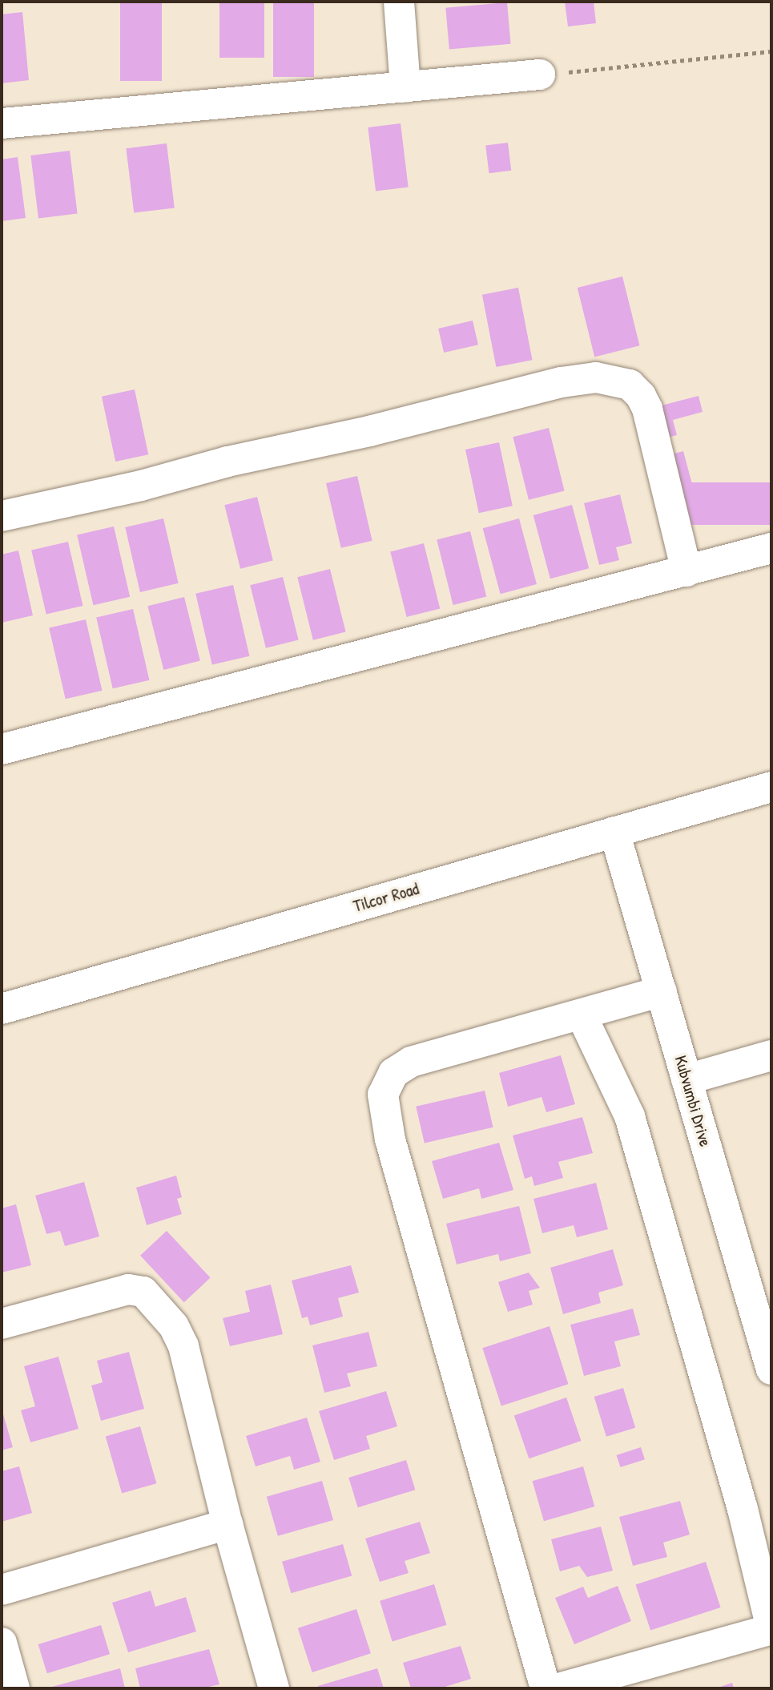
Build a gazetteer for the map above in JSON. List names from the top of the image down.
{
  "streets": {
    "street": ["Tilcor Road", "Kubvumbi Drive"]
  },
  "crossings": [
    ["Tilcor Road", "Kubvumbi Drive"]
  ]
}
